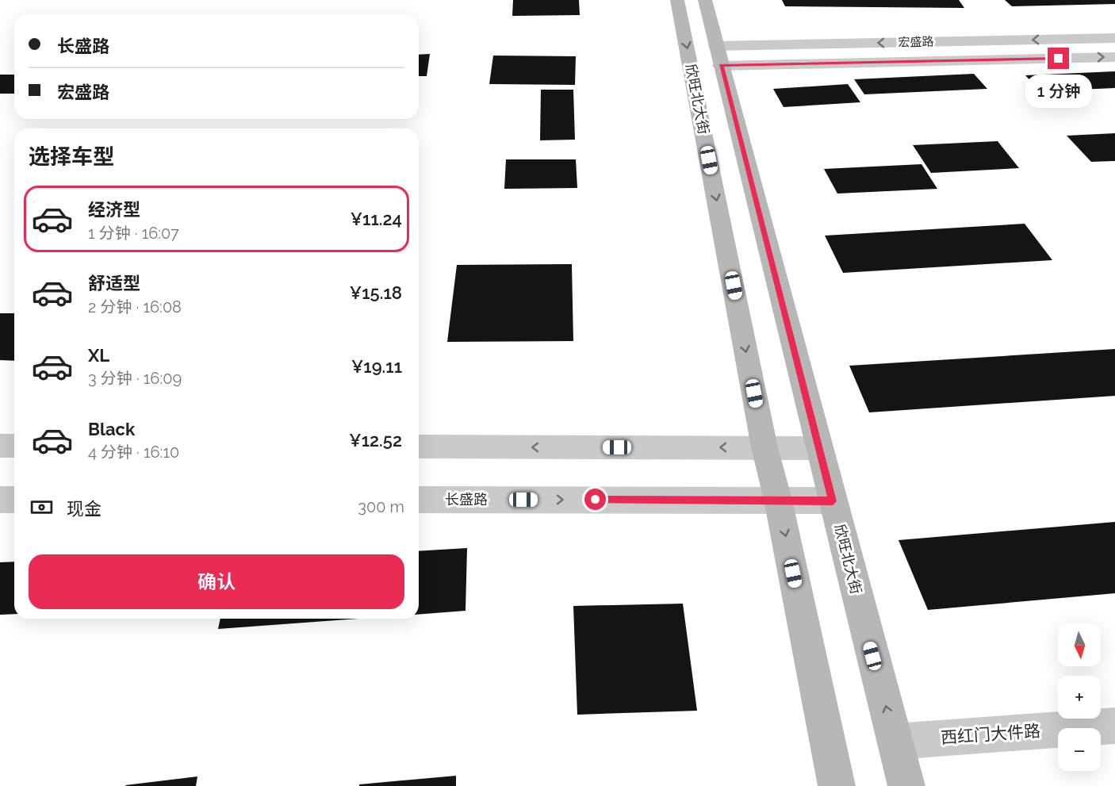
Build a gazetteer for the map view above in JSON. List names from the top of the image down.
{
  "streets": {
    "main road": ["欣旺北大街"],
    "street": ["宏盛路", "长盛路", "西红门大件路"]
  },
  "crossings": [
    ["宏盛路", "欣旺北大街"],
    ["欣旺北大街", "长盛路"],
    ["欣旺北大街", "西红门大件路"]
  ],
  "north": "bottom",
  "page": {
    "banner": ["长盛路", "宏盛路"],
    "bubble": "1 分钟",
    "heading": "选择车型",
    "list": [
      {
        "name": "经济型",
        "note": "1 分钟 · 16:07",
        "value": "¥11.24"
      },
      {
        "name": "舒适型",
        "note": "2 分钟 · 16:08",
        "value": "¥15.18"
      },
      {
        "name": "XL",
        "note": "3 分钟 · 16:09",
        "value": "¥19.11"
      },
      {
        "name": "Black",
        "note": "4 分钟 · 16:10",
        "value": "¥12.52"
      }
    ],
    "pay": ["现金", "300 m"],
    "buttons": "确认",
    "map_buttons": ["+", "−"]
  }
}
